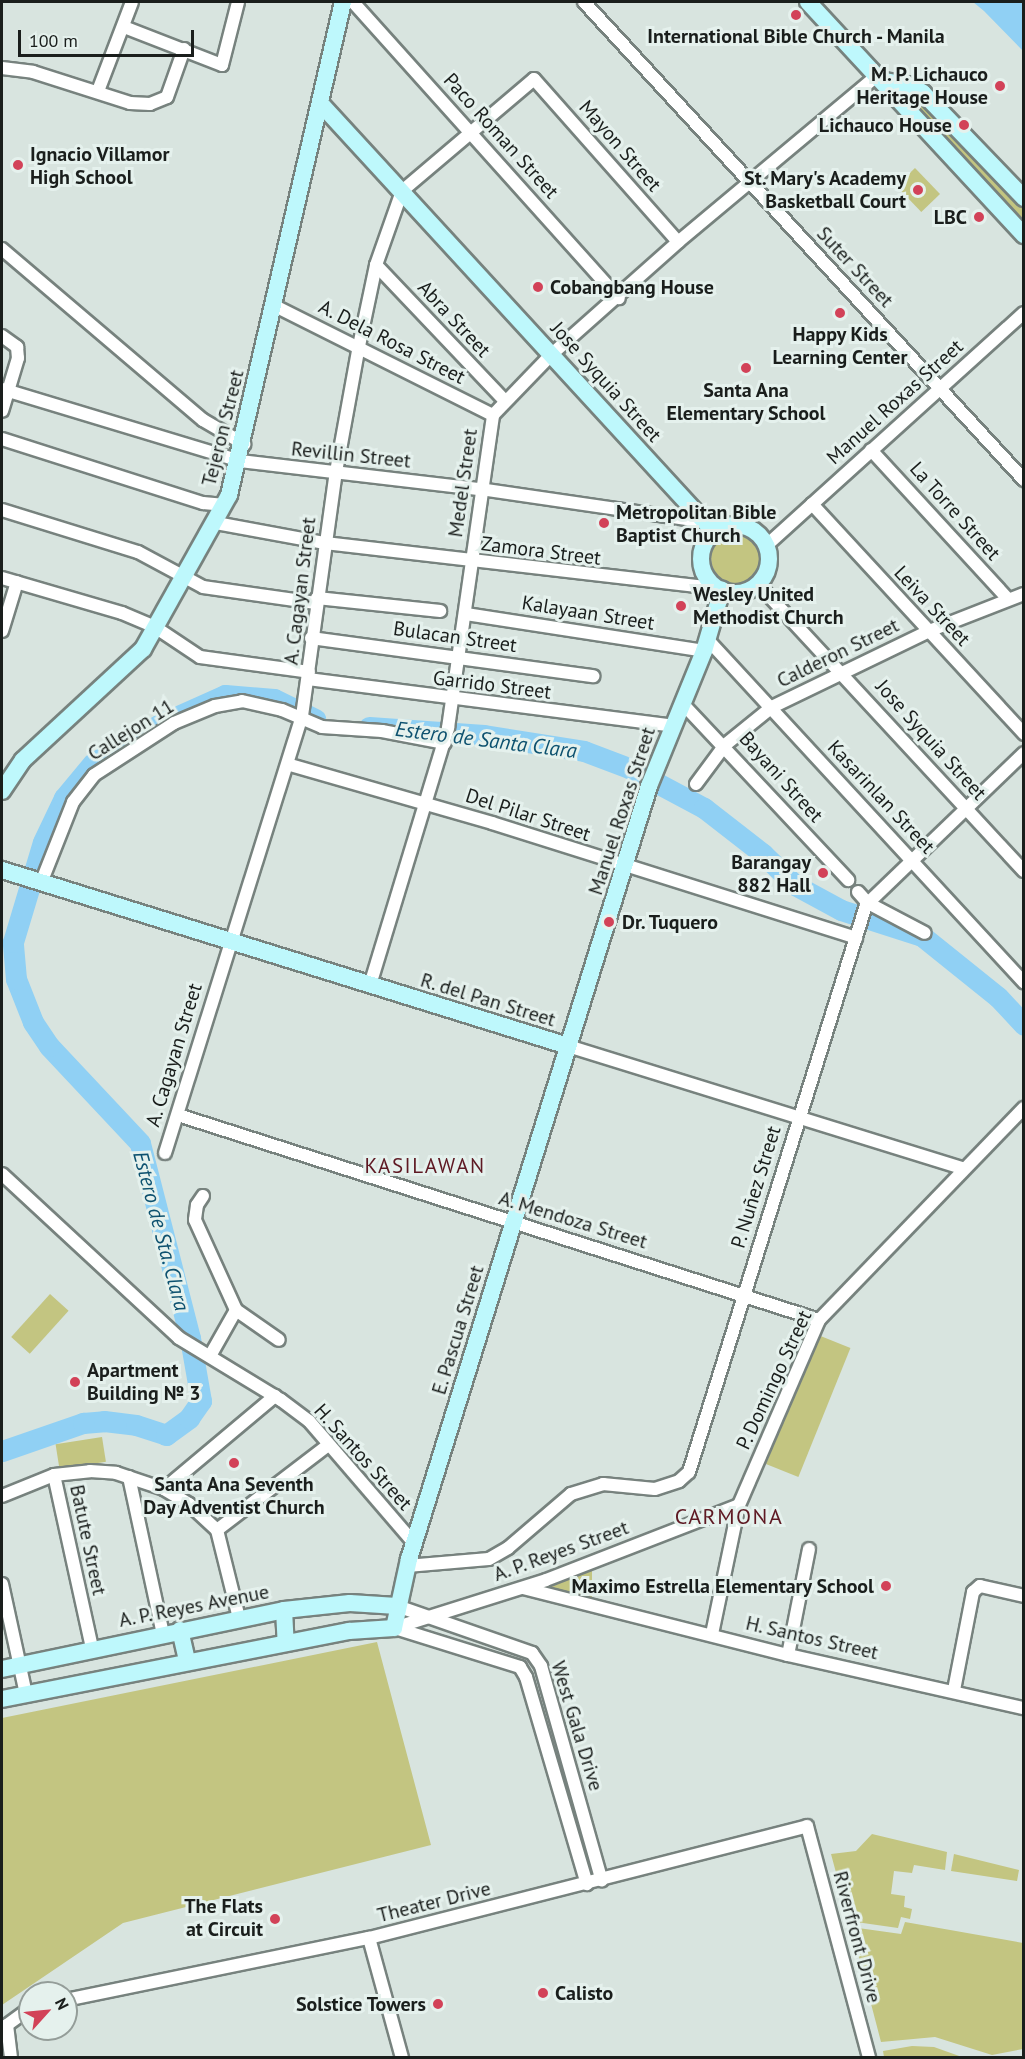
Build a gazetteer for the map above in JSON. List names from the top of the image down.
{
  "streets": {
    "street": [
      "Paco Roman Street",
      "Mayon Street",
      "Suter Street",
      "Abra Street",
      "A. Dela Rosa Street",
      "Jose Syquia Street",
      "Manuel Roxas Street",
      "Tejeron Street",
      "Revillin Street",
      "Medel Street",
      "La Torre Street",
      "Zamora Street",
      "A. Cagayan Street",
      "Leiva Street",
      "Kalayaan Street",
      "Bulacan Street",
      "Calderon Street",
      "Garrido Street",
      "Callejon 11",
      "Bayani Street",
      "Kasarinlan Street",
      "Del Pilar Street",
      "R. del Pan Street",
      "P. Nuñez Street",
      "A. Mendoza Street",
      "E. Pascua Street",
      "P. Domingo Street",
      "H. Santos Street",
      "Batute Street",
      "A. P. Reyes Street",
      "A. P. Reyes Avenue",
      "West Gala Drive",
      "Theater Drive",
      "Riverfront Drive"
    ]
  },
  "crossings": [
    ["Paco Roman Street", "Medel Street"],
    ["Paco Roman Street", "A. Cagayan Street"],
    ["Mayon Street", "Medel Street"],
    ["Mayon Street", "A. Cagayan Street"],
    ["Suter Street", "Manuel Roxas Street"],
    ["Suter Street", "Medel Street"],
    ["Abra Street", "Medel Street"],
    ["Abra Street", "A. Cagayan Street"],
    ["A. Dela Rosa Street", "Tejeron Street"],
    ["A. Dela Rosa Street", "Medel Street"],
    ["A. Dela Rosa Street", "A. Cagayan Street"],
    ["Jose Syquia Street", "Manuel Roxas Street"],
    ["Jose Syquia Street", "Tejeron Street"],
    ["Jose Syquia Street", "Revillin Street"],
    ["Jose Syquia Street", "Medel Street"],
    ["Jose Syquia Street", "Zamora Street"],
    ["Jose Syquia Street", "A. Cagayan Street"],
    ["Jose Syquia Street", "Calderon Street"],
    ["Manuel Roxas Street", "Revillin Street"],
    ["Manuel Roxas Street", "La Torre Street"],
    ["Manuel Roxas Street", "Zamora Street"],
    ["Manuel Roxas Street", "Leiva Street"],
    ["Manuel Roxas Street", "Kalayaan Street"],
    ["Manuel Roxas Street", "Garrido Street"],
    ["Manuel Roxas Street", "Bayani Street"],
    ["Manuel Roxas Street", "Kasarinlan Street"],
    ["Manuel Roxas Street", "Del Pilar Street"],
    ["Manuel Roxas Street", "R. del Pan Street"],
    ["Manuel Roxas Street", "E. Pascua Street"],
    ["Tejeron Street", "Revillin Street"],
    ["Tejeron Street", "Zamora Street"],
    ["Tejeron Street", "Garrido Street"],
    ["Revillin Street", "Medel Street"],
    ["Revillin Street", "Zamora Street"],
    ["Revillin Street", "A. Cagayan Street"],
    ["Medel Street", "Zamora Street"],
    ["Medel Street", "Kalayaan Street"],
    ["Medel Street", "Bulacan Street"],
    ["Medel Street", "Garrido Street"],
    ["Medel Street", "Callejon 11"],
    ["Medel Street", "Del Pilar Street"],
    ["Medel Street", "R. del Pan Street"],
    ["La Torre Street", "Calderon Street"],
    ["Zamora Street", "A. Cagayan Street"],
    ["A. Cagayan Street", "Bulacan Street"],
    ["A. Cagayan Street", "Garrido Street"],
    ["A. Cagayan Street", "Callejon 11"],
    ["A. Cagayan Street", "Del Pilar Street"],
    ["A. Cagayan Street", "R. del Pan Street"],
    ["A. Cagayan Street", "A. Mendoza Street"],
    ["Leiva Street", "Calderon Street"],
    ["Kalayaan Street", "Kasarinlan Street"],
    ["Calderon Street", "Bayani Street"],
    ["Calderon Street", "Kasarinlan Street"],
    ["Callejon 11", "R. del Pan Street"],
    ["Del Pilar Street", "P. Nuñez Street"],
    ["R. del Pan Street", "P. Nuñez Street"],
    ["R. del Pan Street", "E. Pascua Street"],
    ["R. del Pan Street", "P. Domingo Street"],
    ["P. Nuñez Street", "A. Mendoza Street"],
    ["P. Nuñez Street", "E. Pascua Street"],
    ["P. Nuñez Street", "H. Santos Street"],
    ["A. Mendoza Street", "E. Pascua Street"],
    ["A. Mendoza Street", "P. Domingo Street"],
    ["E. Pascua Street", "H. Santos Street"],
    ["E. Pascua Street", "A. P. Reyes Street"],
    ["E. Pascua Street", "A. P. Reyes Avenue"],
    ["E. Pascua Street", "West Gala Drive"],
    ["P. Domingo Street", "H. Santos Street"],
    ["P. Domingo Street", "A. P. Reyes Street"],
    ["H. Santos Street", "A. P. Reyes Street"],
    ["Batute Street", "A. P. Reyes Avenue"],
    ["A. P. Reyes Street", "West Gala Drive"],
    ["A. P. Reyes Avenue", "West Gala Drive"],
    ["West Gala Drive", "Theater Drive"],
    ["Theater Drive", "Riverfront Drive"]
  ],
  "districts": ["KASILAWAN", "CARMONA"],
  "water": ["Estero de Santa Clara", "Estero de Sta. Clara"],
  "places": [
    "International Bible Church - Manila",
    "M. P. Lichauco Heritage House",
    "Lichauco House",
    "Ignacio Villamor High School",
    "St. Mary's Academy Basketball Court",
    "LBC",
    "Cobangbang House",
    "Happy Kids Learning Center",
    "Santa Ana Elementary School",
    "Metropolitan Bible Baptist Church",
    "Wesley United Methodist Church",
    "Barangay 882 Hall",
    "Dr. Tuquero",
    "Apartment Building № 3",
    "Santa Ana Seventh Day Adventist Church",
    "Maximo Estrella Elementary School",
    "The Flats at Circuit",
    "Calisto",
    "Solstice Towers"
  ],
  "scale_bar": "100 m",
  "north": "top right"
}
